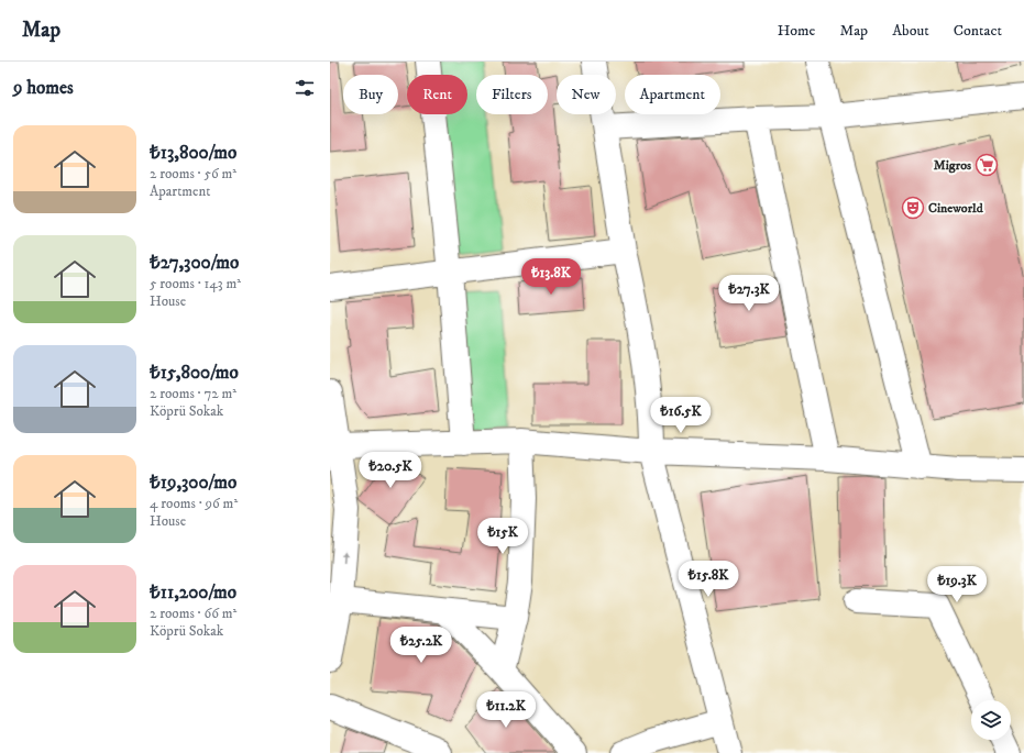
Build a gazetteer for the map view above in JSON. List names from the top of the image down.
{
  "places": {
    "supermarket": ["Migros"],
    "theatre": ["Cineworld"]
  },
  "page": {
    "header": "Map",
    "nav": [
      "Home",
      "Map",
      "About",
      "Contact"
    ],
    "heading": "9 homes",
    "chip": [
      "Buy",
      "Rent",
      "Filters",
      "New",
      "Apartment"
    ],
    "list": [
      {
        "name": "₺13,800/mo",
        "note": "2 rooms · 56 m² · Apartment"
      },
      {
        "name": "₺27,300/mo",
        "note": "5 rooms · 143 m² · House"
      },
      {
        "name": "₺15,800/mo",
        "note": "2 rooms · 72 m² · Köprü Sokak"
      },
      {
        "name": "₺19,300/mo",
        "note": "4 rooms · 96 m² · House"
      },
      {
        "name": "₺11,200/mo",
        "note": "2 rooms · 66 m² · Köprü Sokak"
      }
    ],
    "price": [
      "₺13.8K",
      "₺27.3K",
      "₺16.5K",
      "₺20.5K",
      "₺15K",
      "₺15.8K",
      "₺19.3K",
      "₺25.2K",
      "₺11.2K"
    ]
  }
}
